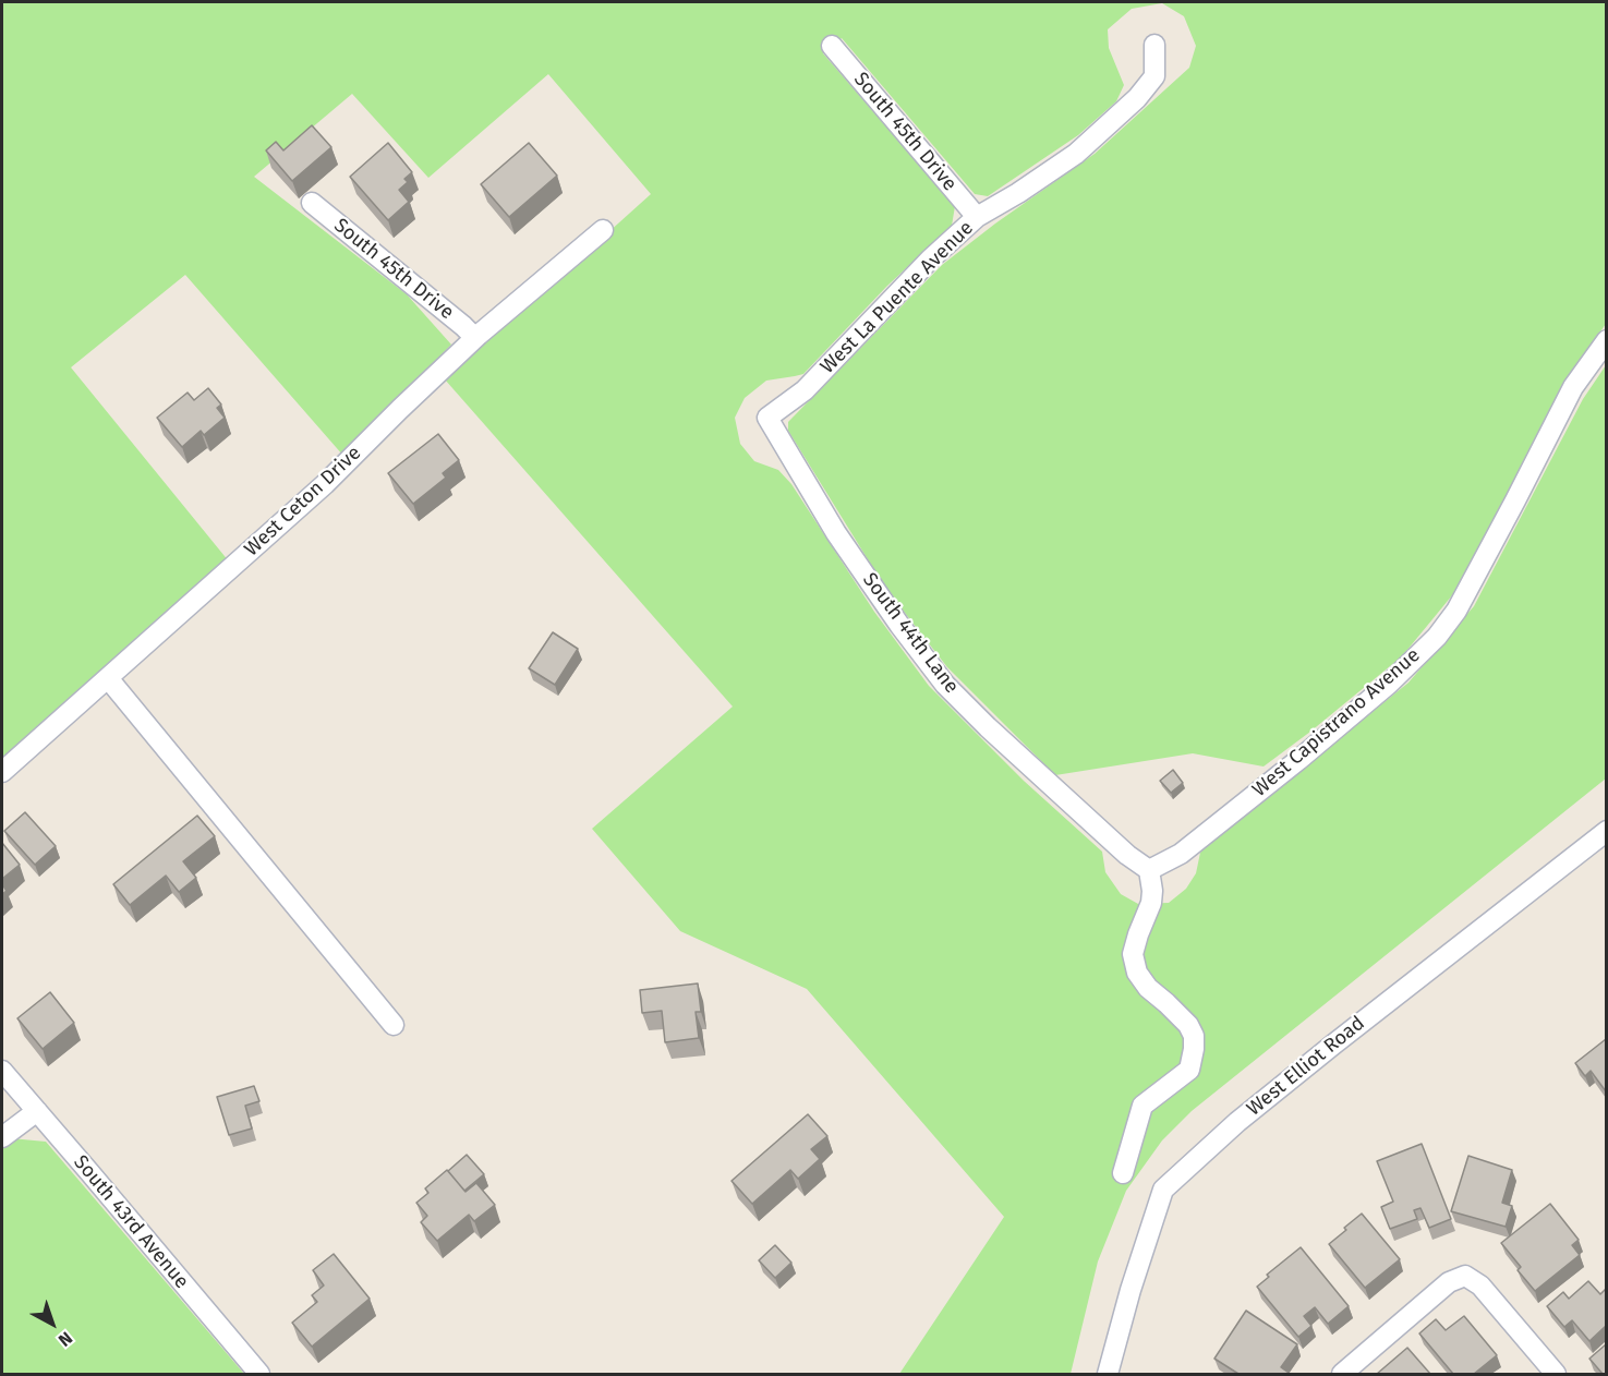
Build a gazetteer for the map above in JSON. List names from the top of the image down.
{
  "streets": {
    "street": [
      "South 45th Drive",
      "West La Puente Avenue",
      "West Ceton Drive",
      "South 44th Lane",
      "West Capistrano Avenue",
      "West Elliot Road",
      "South 43rd Avenue"
    ]
  },
  "crossings": [
    ["South 45th Drive", "West La Puente Avenue"],
    ["South 45th Drive", "West Ceton Drive"],
    ["West La Puente Avenue", "South 44th Lane"],
    ["South 44th Lane", "West Capistrano Avenue"]
  ],
  "north": "bottom right"
}
